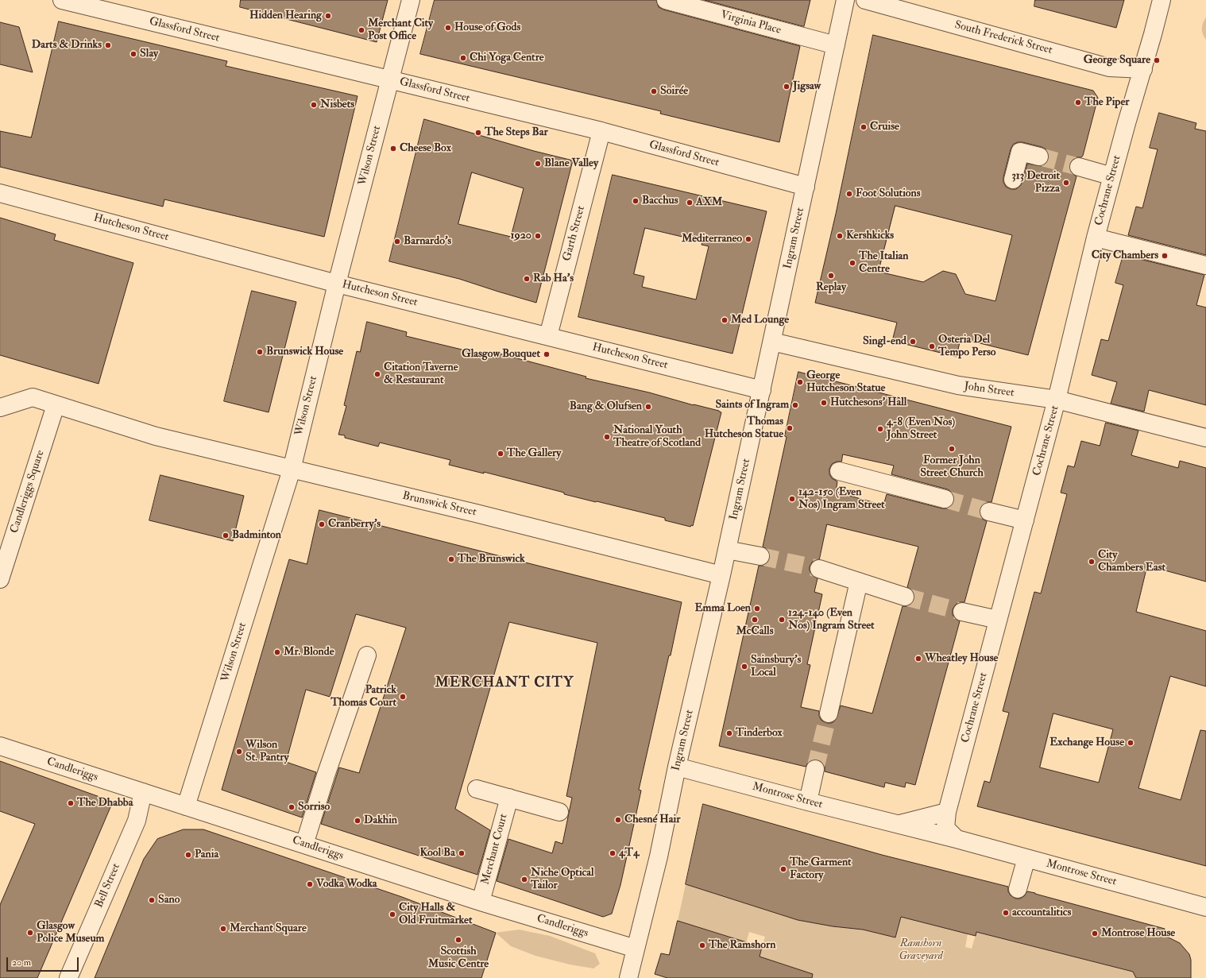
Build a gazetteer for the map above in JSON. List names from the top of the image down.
{
  "streets": {
    "street": [
      "Virginia Place",
      "Glassford Street",
      "South Frederick Street",
      "Wilson Street",
      "Cochrane Street",
      "Hutcheson Street",
      "Garth Street",
      "Ingram Street",
      "John Street",
      "Candleriggs Square",
      "Brunswick Street",
      "Candleriggs",
      "Montrose Street",
      "Merchant Court",
      "Bell Street"
    ]
  },
  "crossings": [
    ["Virginia Place", "Ingram Street"],
    ["Glassford Street", "Wilson Street"],
    ["Glassford Street", "Garth Street"],
    ["Glassford Street", "Ingram Street"],
    ["South Frederick Street", "Cochrane Street"],
    ["Wilson Street", "Hutcheson Street"],
    ["Wilson Street", "Brunswick Street"],
    ["Wilson Street", "Candleriggs"],
    ["Cochrane Street", "John Street"],
    ["Cochrane Street", "Montrose Street"],
    ["Hutcheson Street", "Garth Street"],
    ["Hutcheson Street", "Ingram Street"],
    ["Ingram Street", "John Street"],
    ["Ingram Street", "Brunswick Street"],
    ["Ingram Street", "Candleriggs"],
    ["Ingram Street", "Montrose Street"],
    ["Candleriggs Square", "Brunswick Street"],
    ["Candleriggs", "Merchant Court"],
    ["Candleriggs", "Bell Street"]
  ],
  "districts": ["MERCHANT CITY"],
  "parks": ["Ramshorn Graveyard"],
  "places": [
    "Hidden Hearing",
    "House of Gods",
    "Merchant City Post Office",
    "Darts & Drinks",
    "Slay",
    "Chi Yoga Centre",
    "George Square",
    "Jigsaw",
    "Soirée",
    "The Piper",
    "Nisbets",
    "Cruise",
    "The Steps Bar",
    "Cheese Box",
    "Blane Valley",
    "313 Detroit Pizza",
    "Foot Solutions",
    "Bacchus",
    "AXM",
    "1920",
    "Kershkicks",
    "Mediterraneo",
    "Barnardo's",
    "City Chambers",
    "The Italian Centre",
    "Replay",
    "Rab Ha's",
    "Med Lounge",
    "Singl-end",
    "Osteria Del Tempo Perso",
    "Brunswick House",
    "Glasgow Bouquet",
    "Citation Taverne & Restaurant",
    "George Hutcheson Statue",
    "Hutchesons' Hall",
    "Saints of Ingram",
    "Bang & Olufsen",
    "Thomas Hutcheson Statue",
    "4-8 (Even Nos) John Street",
    "National Youth Theatre of Scotland",
    "Former John Street Church",
    "The Gallery",
    "142-150 (Even Nos) Ingram Street",
    "Cranberry's",
    "Badminton",
    "The Brunswick",
    "City Chambers East",
    "Emma Loen",
    "McCalls",
    "124-140 (Even Nos) Ingram Street",
    "Mr. Blonde",
    "Wheatley House",
    "Sainsbury's Local",
    "Patrick Thomas Court",
    "Tinderbox",
    "Exchange House",
    "Wilson St. Pantry",
    "The Dhabba",
    "Sorriso",
    "Chesné Hair",
    "Dakhin",
    "Kool Ba",
    "4T4",
    "Pania",
    "The Garment Factory",
    "Niche Optical Tailor",
    "Vodka Wodka",
    "Sano",
    "accountalitics",
    "City Halls & Old Fruitmarket",
    "Merchant Square",
    "Glasgow Police Museum",
    "Montrose House",
    "Scottish Music Centre",
    "The Ramshorn"
  ],
  "scale_bar": "20 m"
}
